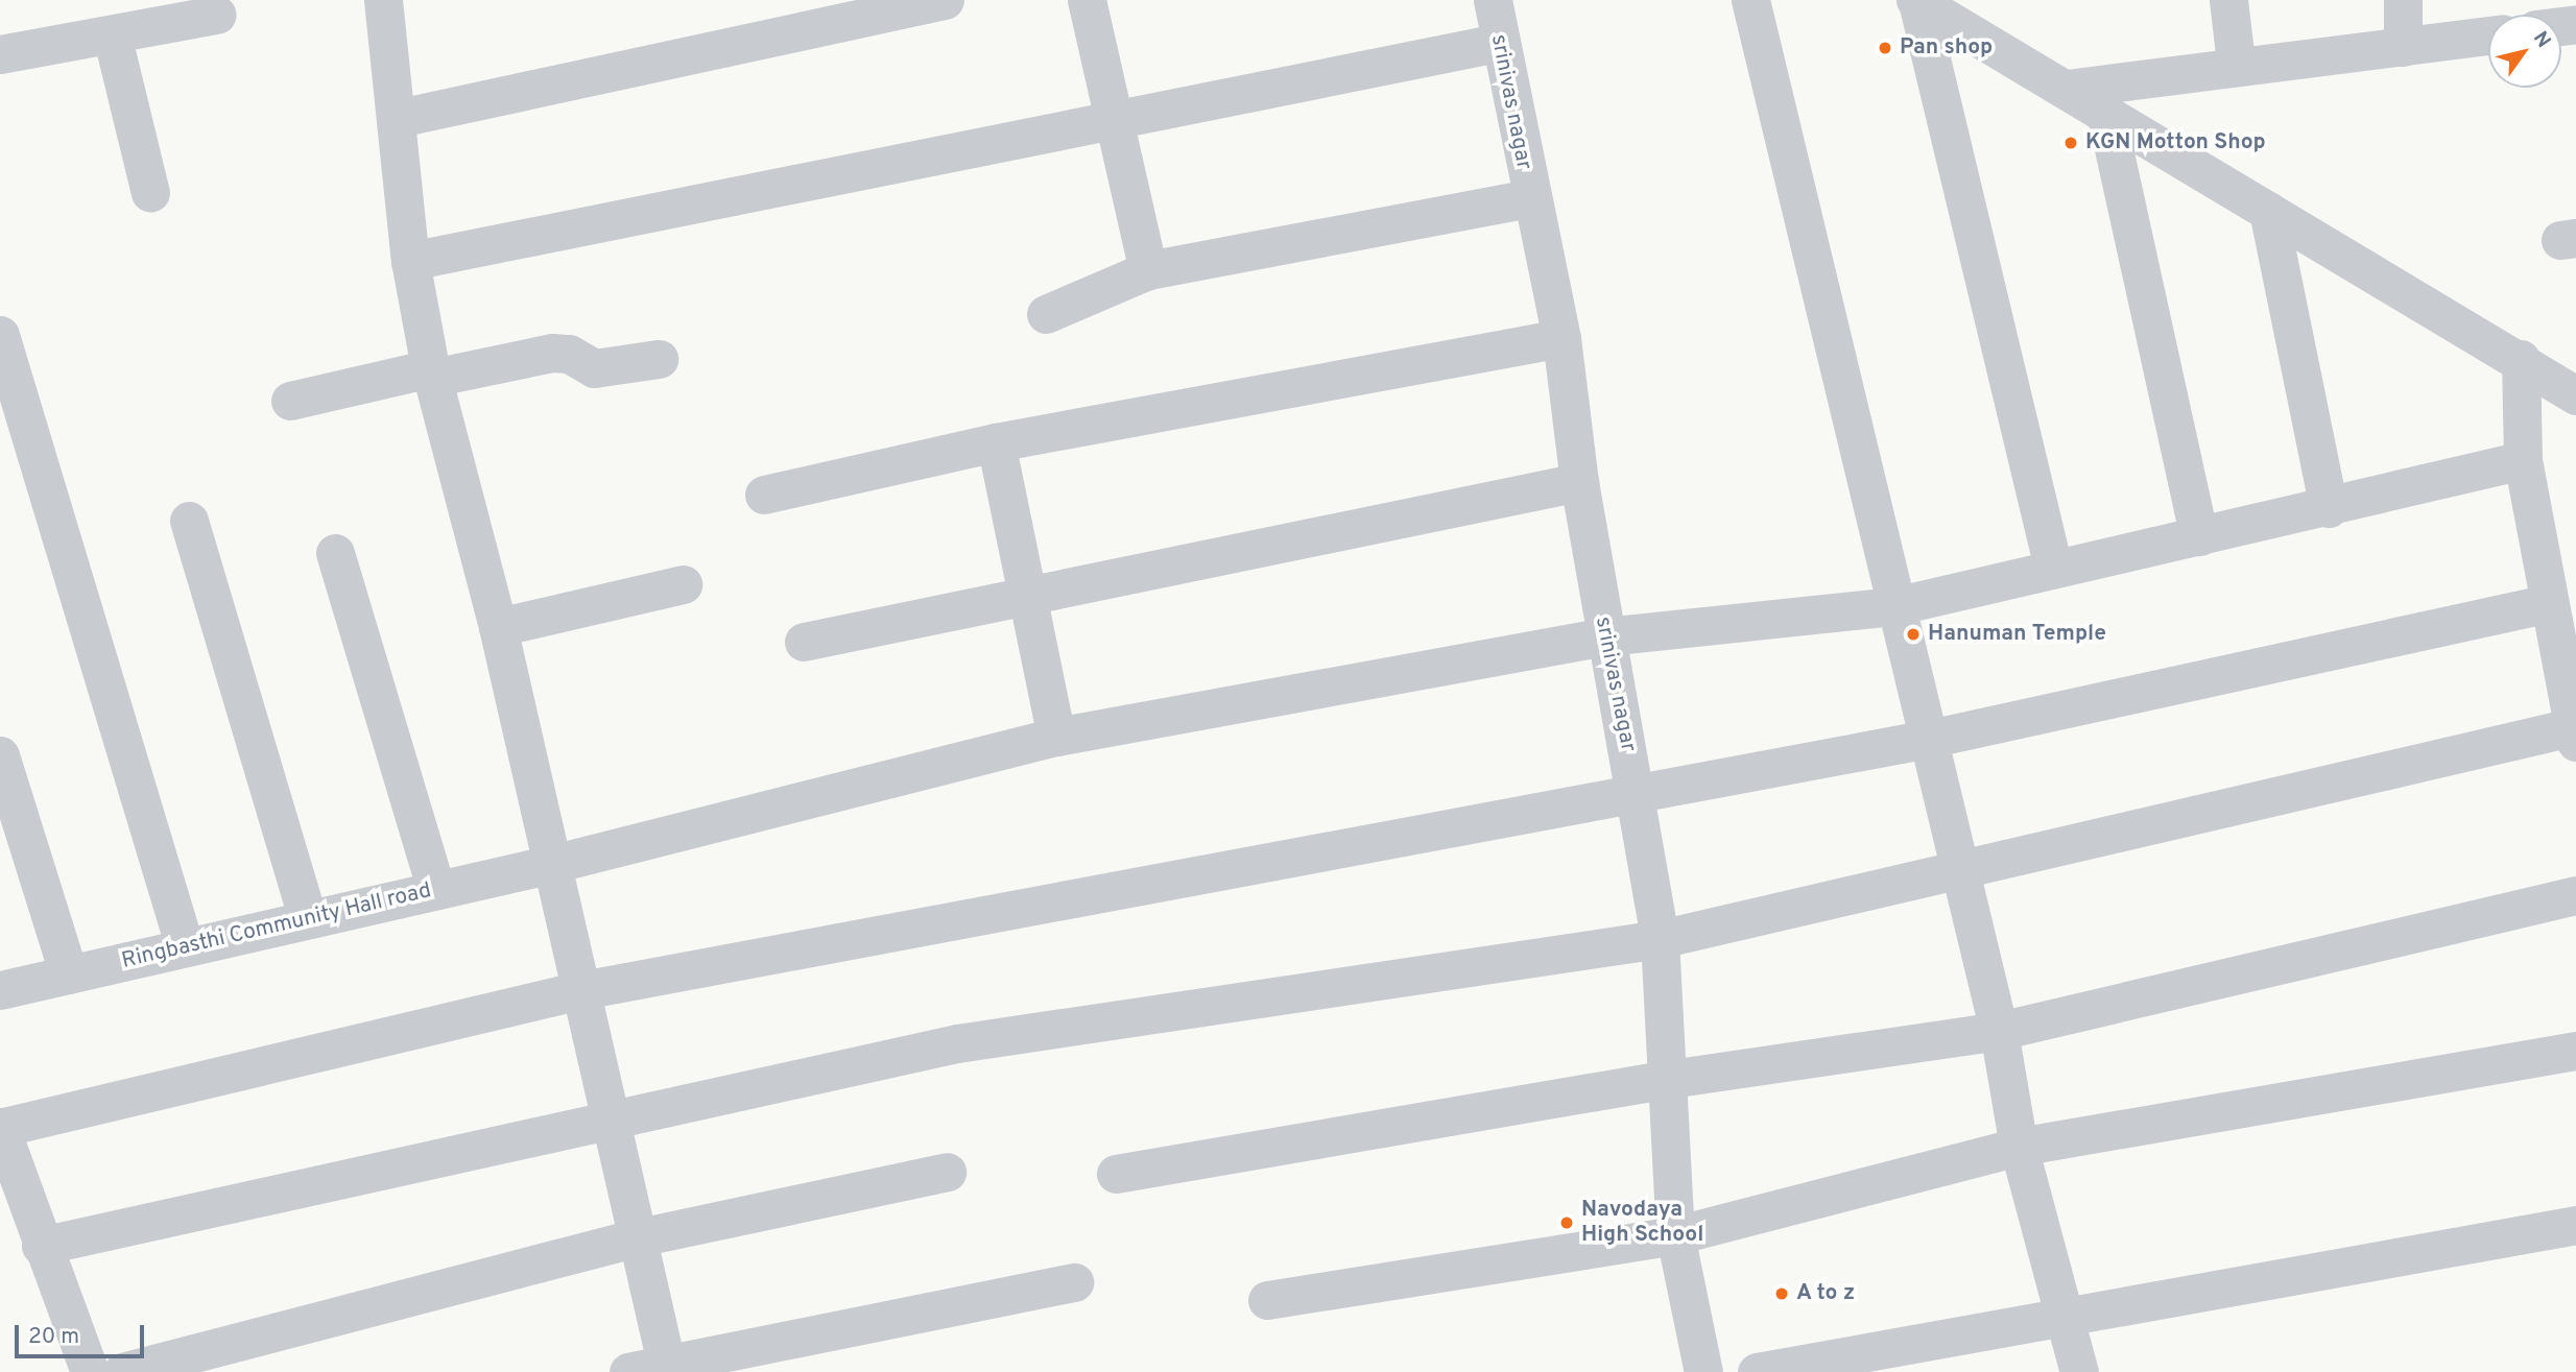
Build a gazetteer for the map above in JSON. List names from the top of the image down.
{
  "streets": {
    "street": ["srinivas nagar", "Ringbasthi Community Hall road"]
  },
  "crossings": [
    ["srinivas nagar", "Ringbasthi Community Hall road"]
  ],
  "places": [
    "Pan shop",
    "KGN Motton Shop",
    "Hanuman Temple",
    "Navodaya High School",
    "A to z"
  ],
  "scale_bar": "20 m",
  "north": "top right"
}
